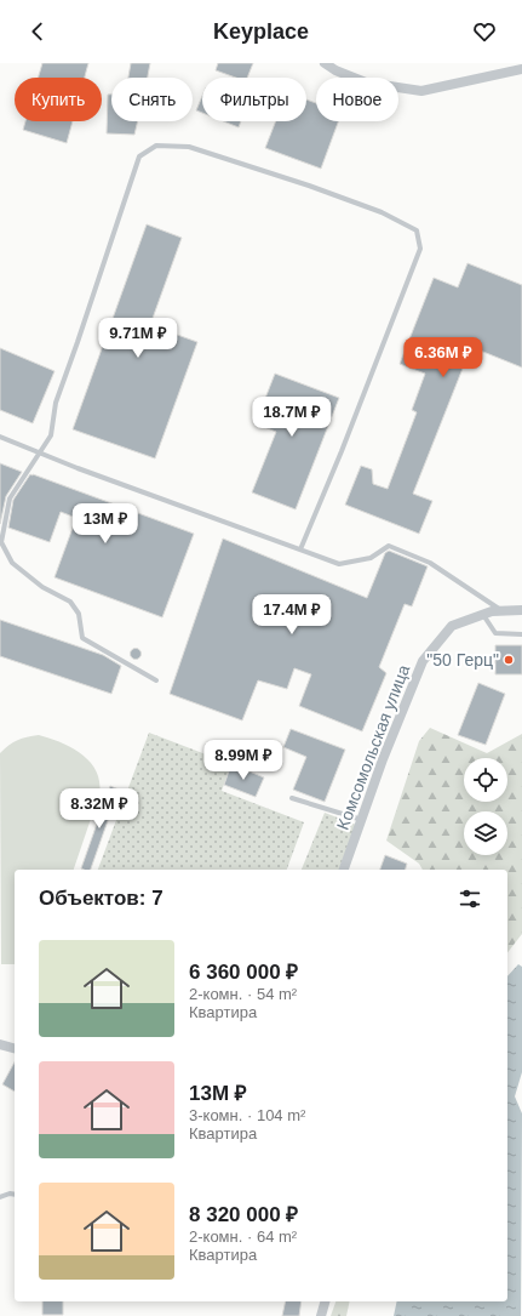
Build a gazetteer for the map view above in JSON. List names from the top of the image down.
{
  "streets": {
    "street": ["Комсомольская улица"]
  },
  "places": ["\"50 Герц\""],
  "page": {
    "header": "Keyplace",
    "chip": [
      "Купить",
      "Снять",
      "Фильтры",
      "Новое"
    ],
    "price": [
      "9.71M ₽",
      "6.36M ₽",
      "18.7M ₽",
      "13M ₽",
      "17.4M ₽",
      "8.99M ₽",
      "8.32M ₽"
    ],
    "heading": "Объектов: 7",
    "list": [
      {
        "name": "6 360 000 ₽",
        "note": "2-комн. · 54 m² · Квартира"
      },
      {
        "name": "13M ₽",
        "note": "3-комн. · 104 m² · Квартира"
      },
      {
        "name": "8 320 000 ₽",
        "note": "2-комн. · 64 m² · Квартира"
      }
    ]
  }
}
